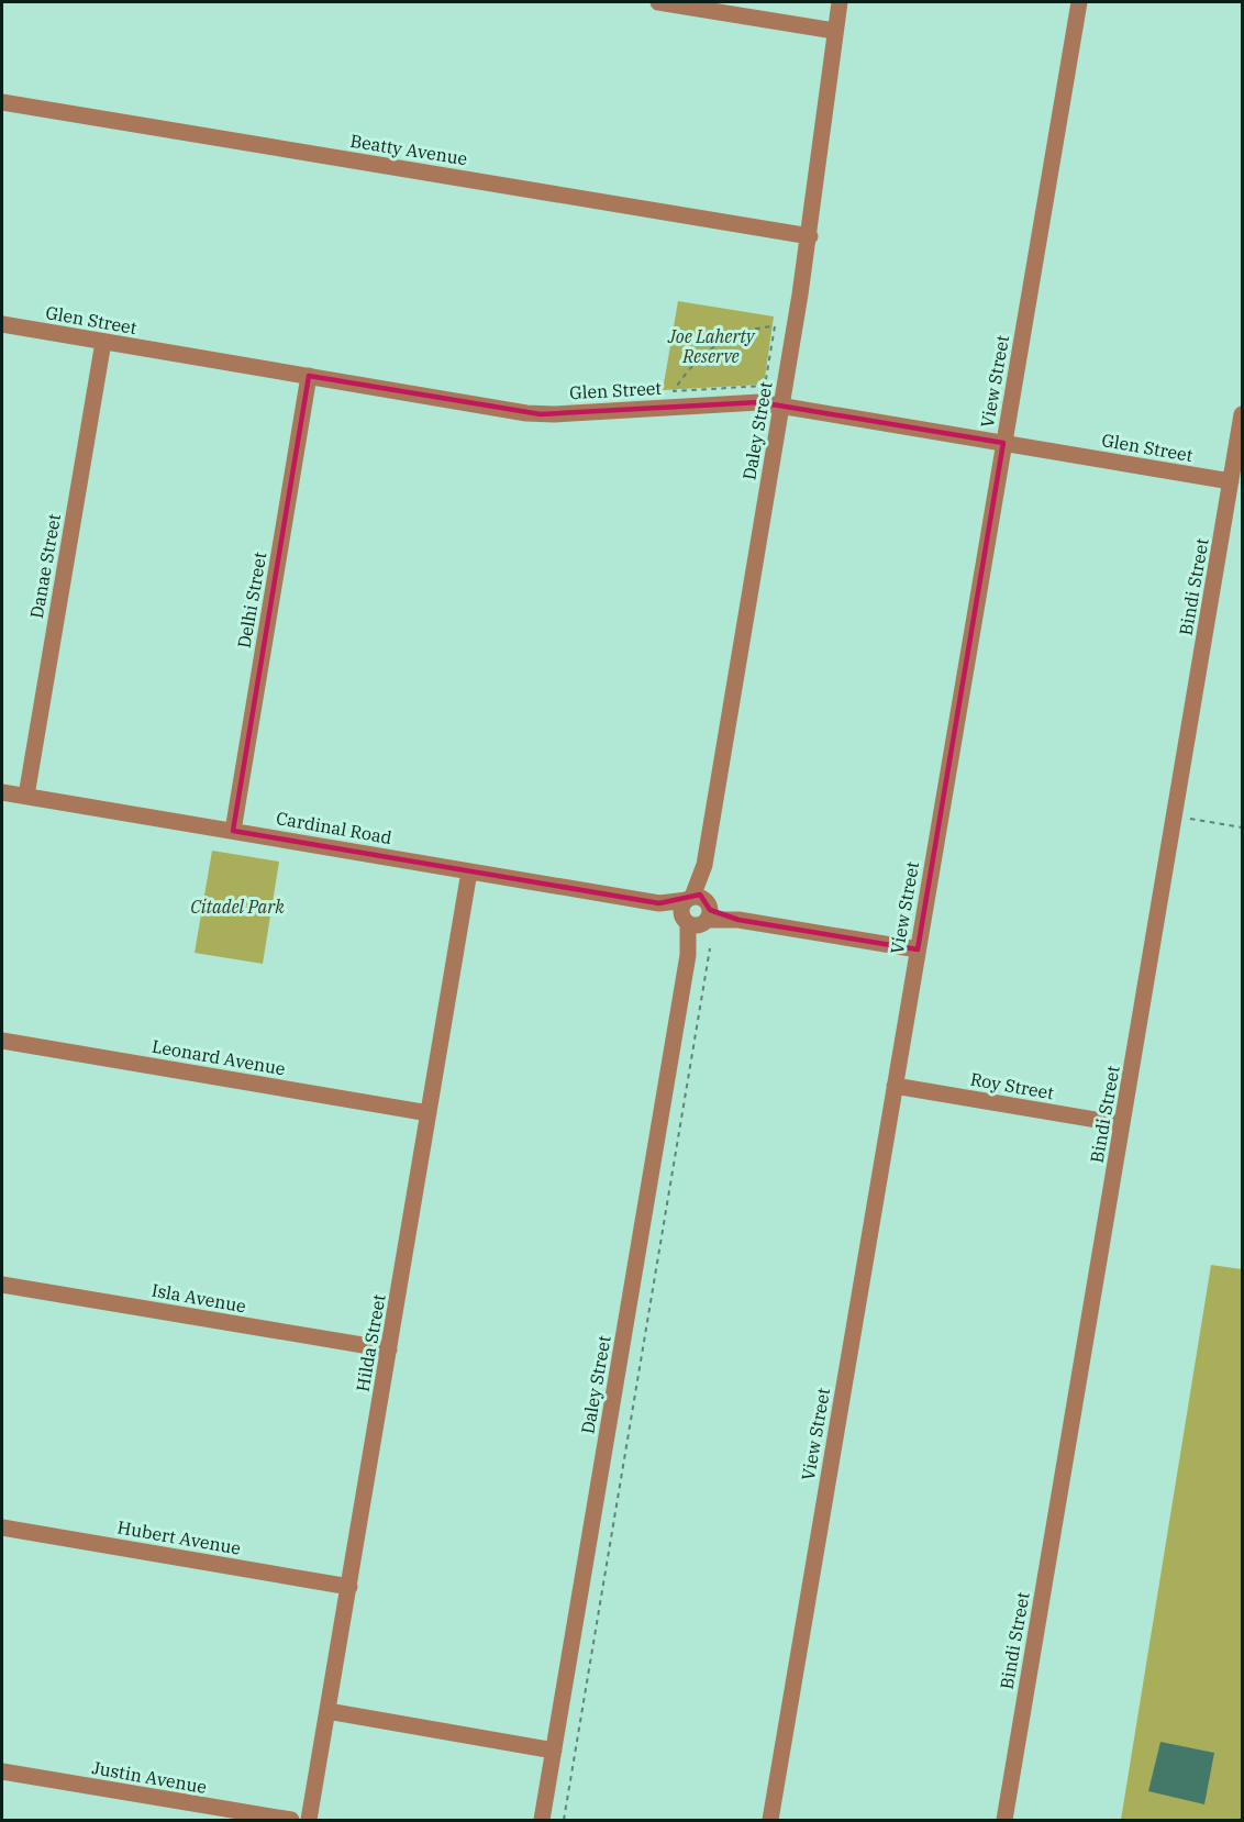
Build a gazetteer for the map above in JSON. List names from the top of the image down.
{
  "streets": {
    "street": [
      "Beatty Avenue",
      "Glen Street",
      "View Street",
      "Daley Street",
      "Danae Street",
      "Bindi Street",
      "Delhi Street",
      "Cardinal Road",
      "Leonard Avenue",
      "Roy Street",
      "Isla Avenue",
      "Hilda Street",
      "Hubert Avenue",
      "Justin Avenue"
    ]
  },
  "crossings": [
    ["Beatty Avenue", "Daley Street"],
    ["Glen Street", "View Street"],
    ["Glen Street", "Daley Street"],
    ["Glen Street", "Danae Street"],
    ["Glen Street", "Bindi Street"],
    ["Glen Street", "Delhi Street"],
    ["View Street", "Cardinal Road"],
    ["View Street", "Roy Street"],
    ["Daley Street", "Cardinal Road"],
    ["Danae Street", "Cardinal Road"],
    ["Bindi Street", "Roy Street"],
    ["Delhi Street", "Cardinal Road"],
    ["Cardinal Road", "Hilda Street"],
    ["Leonard Avenue", "Hilda Street"],
    ["Isla Avenue", "Hilda Street"],
    ["Hilda Street", "Hubert Avenue"]
  ],
  "parks": ["Joe Laherty Reserve", "Citadel Park"]
}
